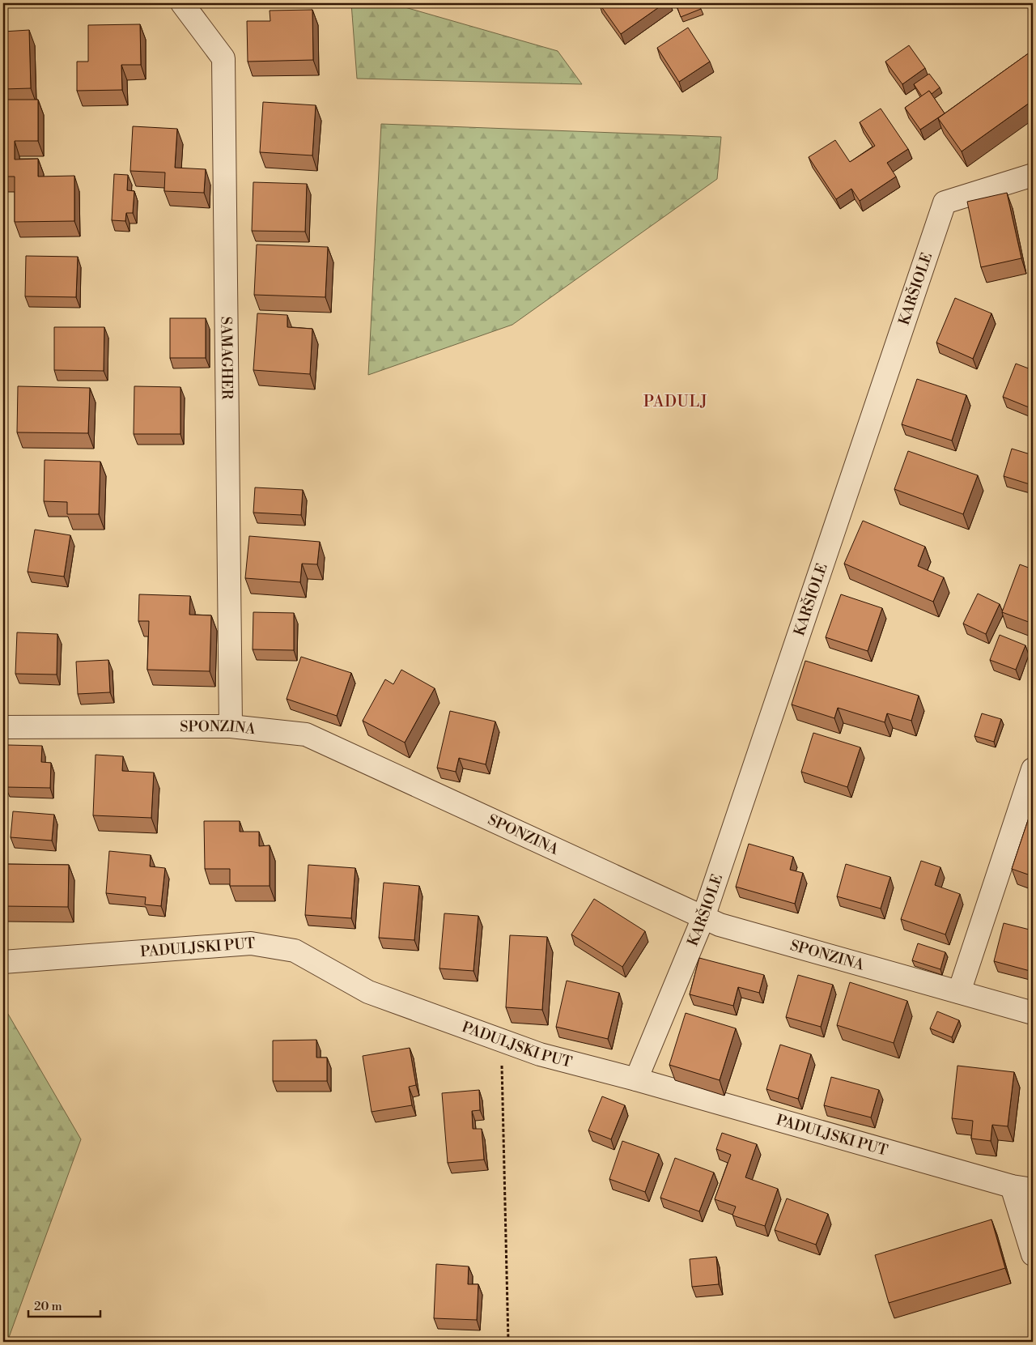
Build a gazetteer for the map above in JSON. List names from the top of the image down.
{
  "streets": {
    "street": [
      "KARŠIOLE",
      "SAMAGHER",
      "SPONZINA",
      "PADULJSKI PUT"
    ]
  },
  "crossings": [
    ["KARŠIOLE", "SPONZINA"],
    ["KARŠIOLE", "PADULJSKI PUT"],
    ["SAMAGHER", "SPONZINA"]
  ],
  "districts": ["PADULJ"],
  "scale_bar": "20 m"
}
